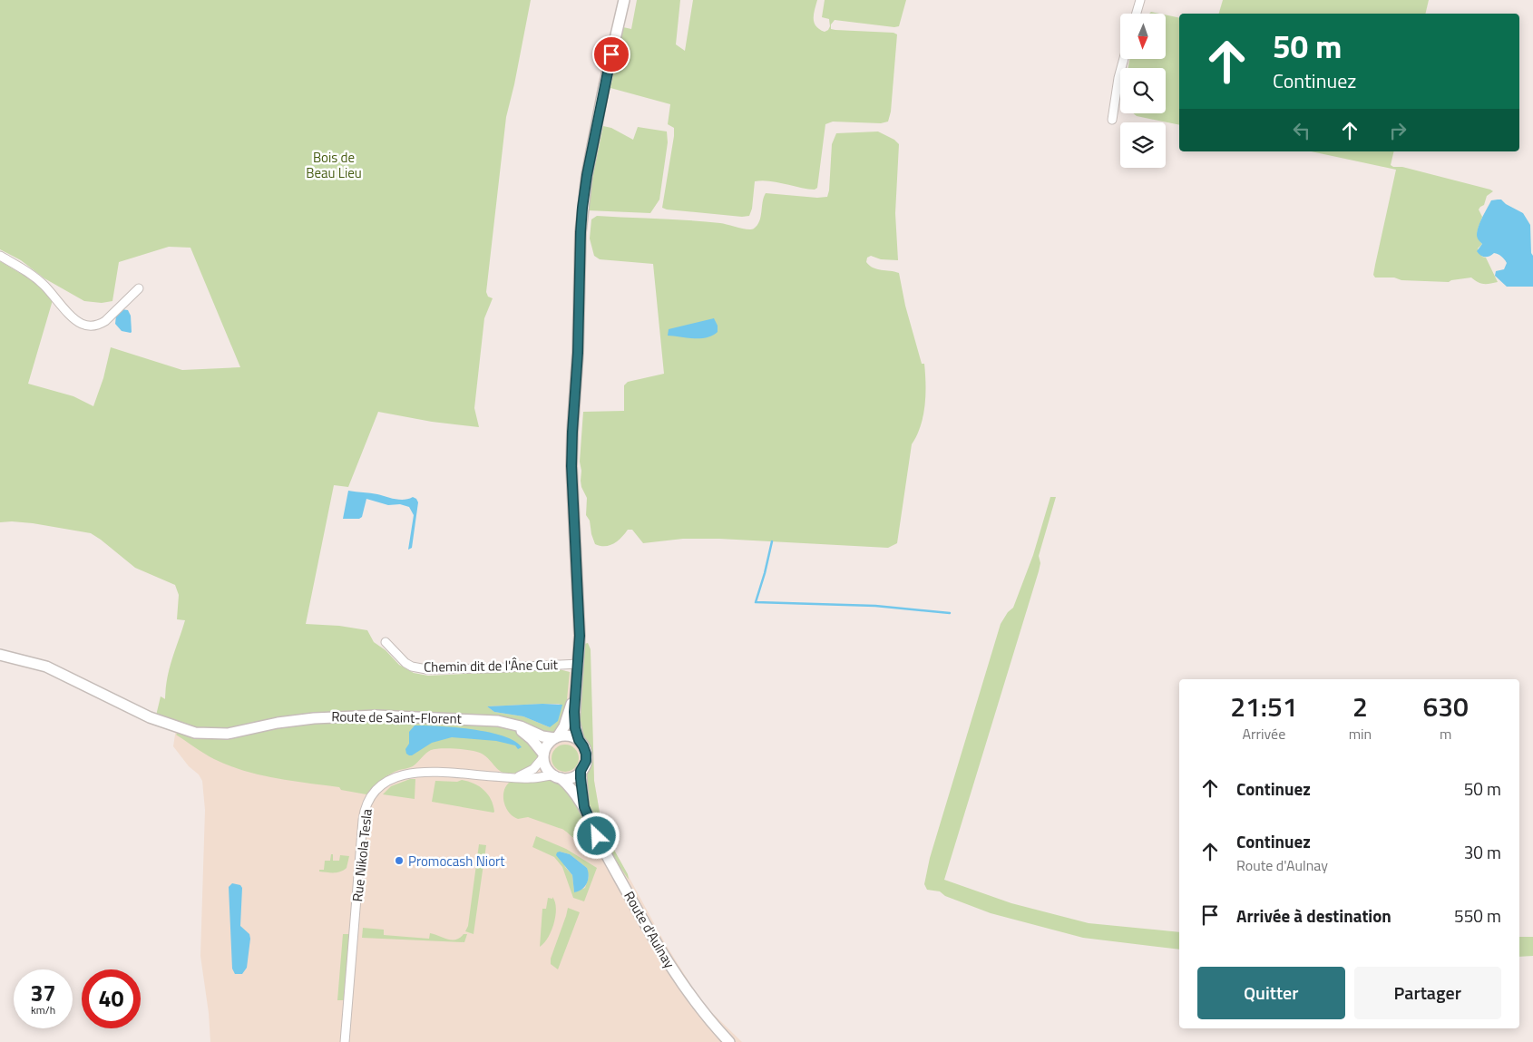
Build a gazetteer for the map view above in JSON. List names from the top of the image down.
{
  "streets": {
    "street": [
      "Chemin dit de l'Âne Cuit",
      "Route de Saint-Florent",
      "Rue Nikola Tesla",
      "Route d'Aulnay"
    ]
  },
  "crossings": [
    ["Route de Saint-Florent", "Rue Nikola Tesla"],
    ["Route de Saint-Florent", "Route d'Aulnay"],
    ["Rue Nikola Tesla", "Route d'Aulnay"]
  ],
  "parks": ["Bois de Beau Lieu"],
  "places": ["Promocash Niort"],
  "north": "bottom",
  "page": {
    "turn": ["50 m", "Continuez"],
    "eta": [
      "21:51",
      "Arrivée",
      "2",
      "min",
      "630",
      "m"
    ],
    "list": [
      {
        "name": "Continuez",
        "value": "50 m"
      },
      {
        "name": "Continuez",
        "note": "Route d'Aulnay",
        "value": "30 m"
      },
      {
        "name": "Arrivée à destination",
        "value": "550 m"
      }
    ],
    "buttons": ["Quitter", "Partager"],
    "speed": "37 km/h",
    "limit": "40"
  }
}
